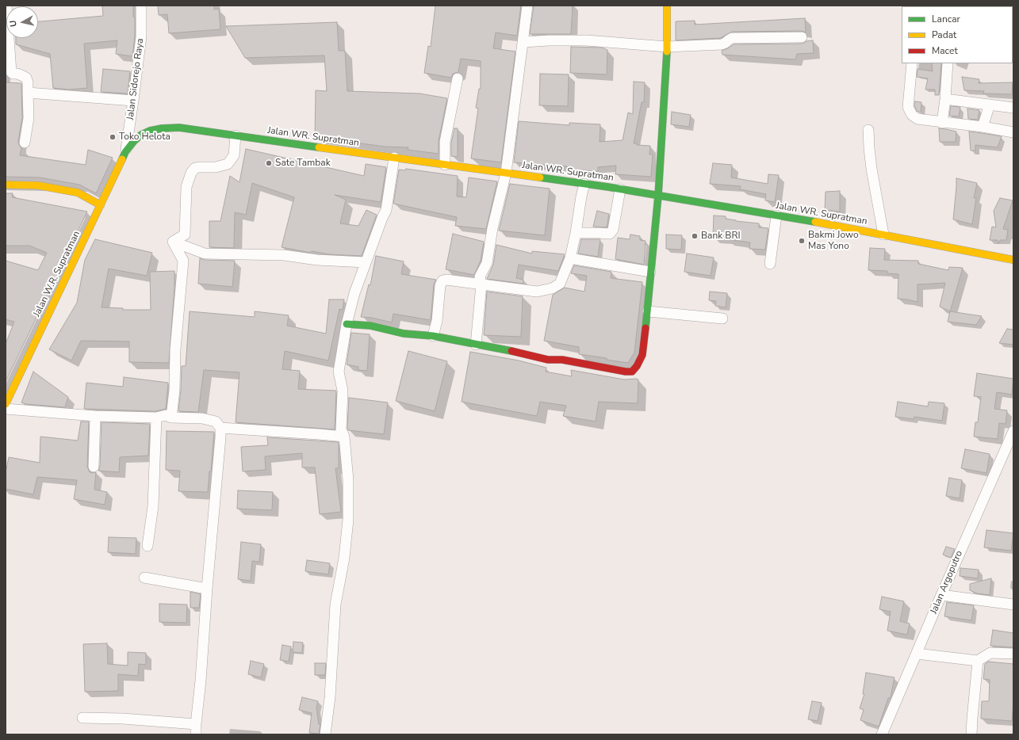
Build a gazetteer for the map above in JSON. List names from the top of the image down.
{
  "streets": {
    "main road": ["Jalan WR. Supratman", "Jalan W.R. Supratman"],
    "street": ["Jalan Sidorejo Raya", "Jalan Argoputro"]
  },
  "crossings": [
    ["Jalan Sidorejo Raya", "Jalan WR. Supratman"],
    ["Jalan Sidorejo Raya", "Jalan W.R. Supratman"],
    ["Jalan WR. Supratman", "Jalan W.R. Supratman"]
  ],
  "places": [
    "Toko Helota",
    "Sate Tambak",
    "Bank BRI",
    "Bakmi Jowo Mas Yono"
  ],
  "legend": ["Lancar", "Padat", "Macet"],
  "north": "left"
}
